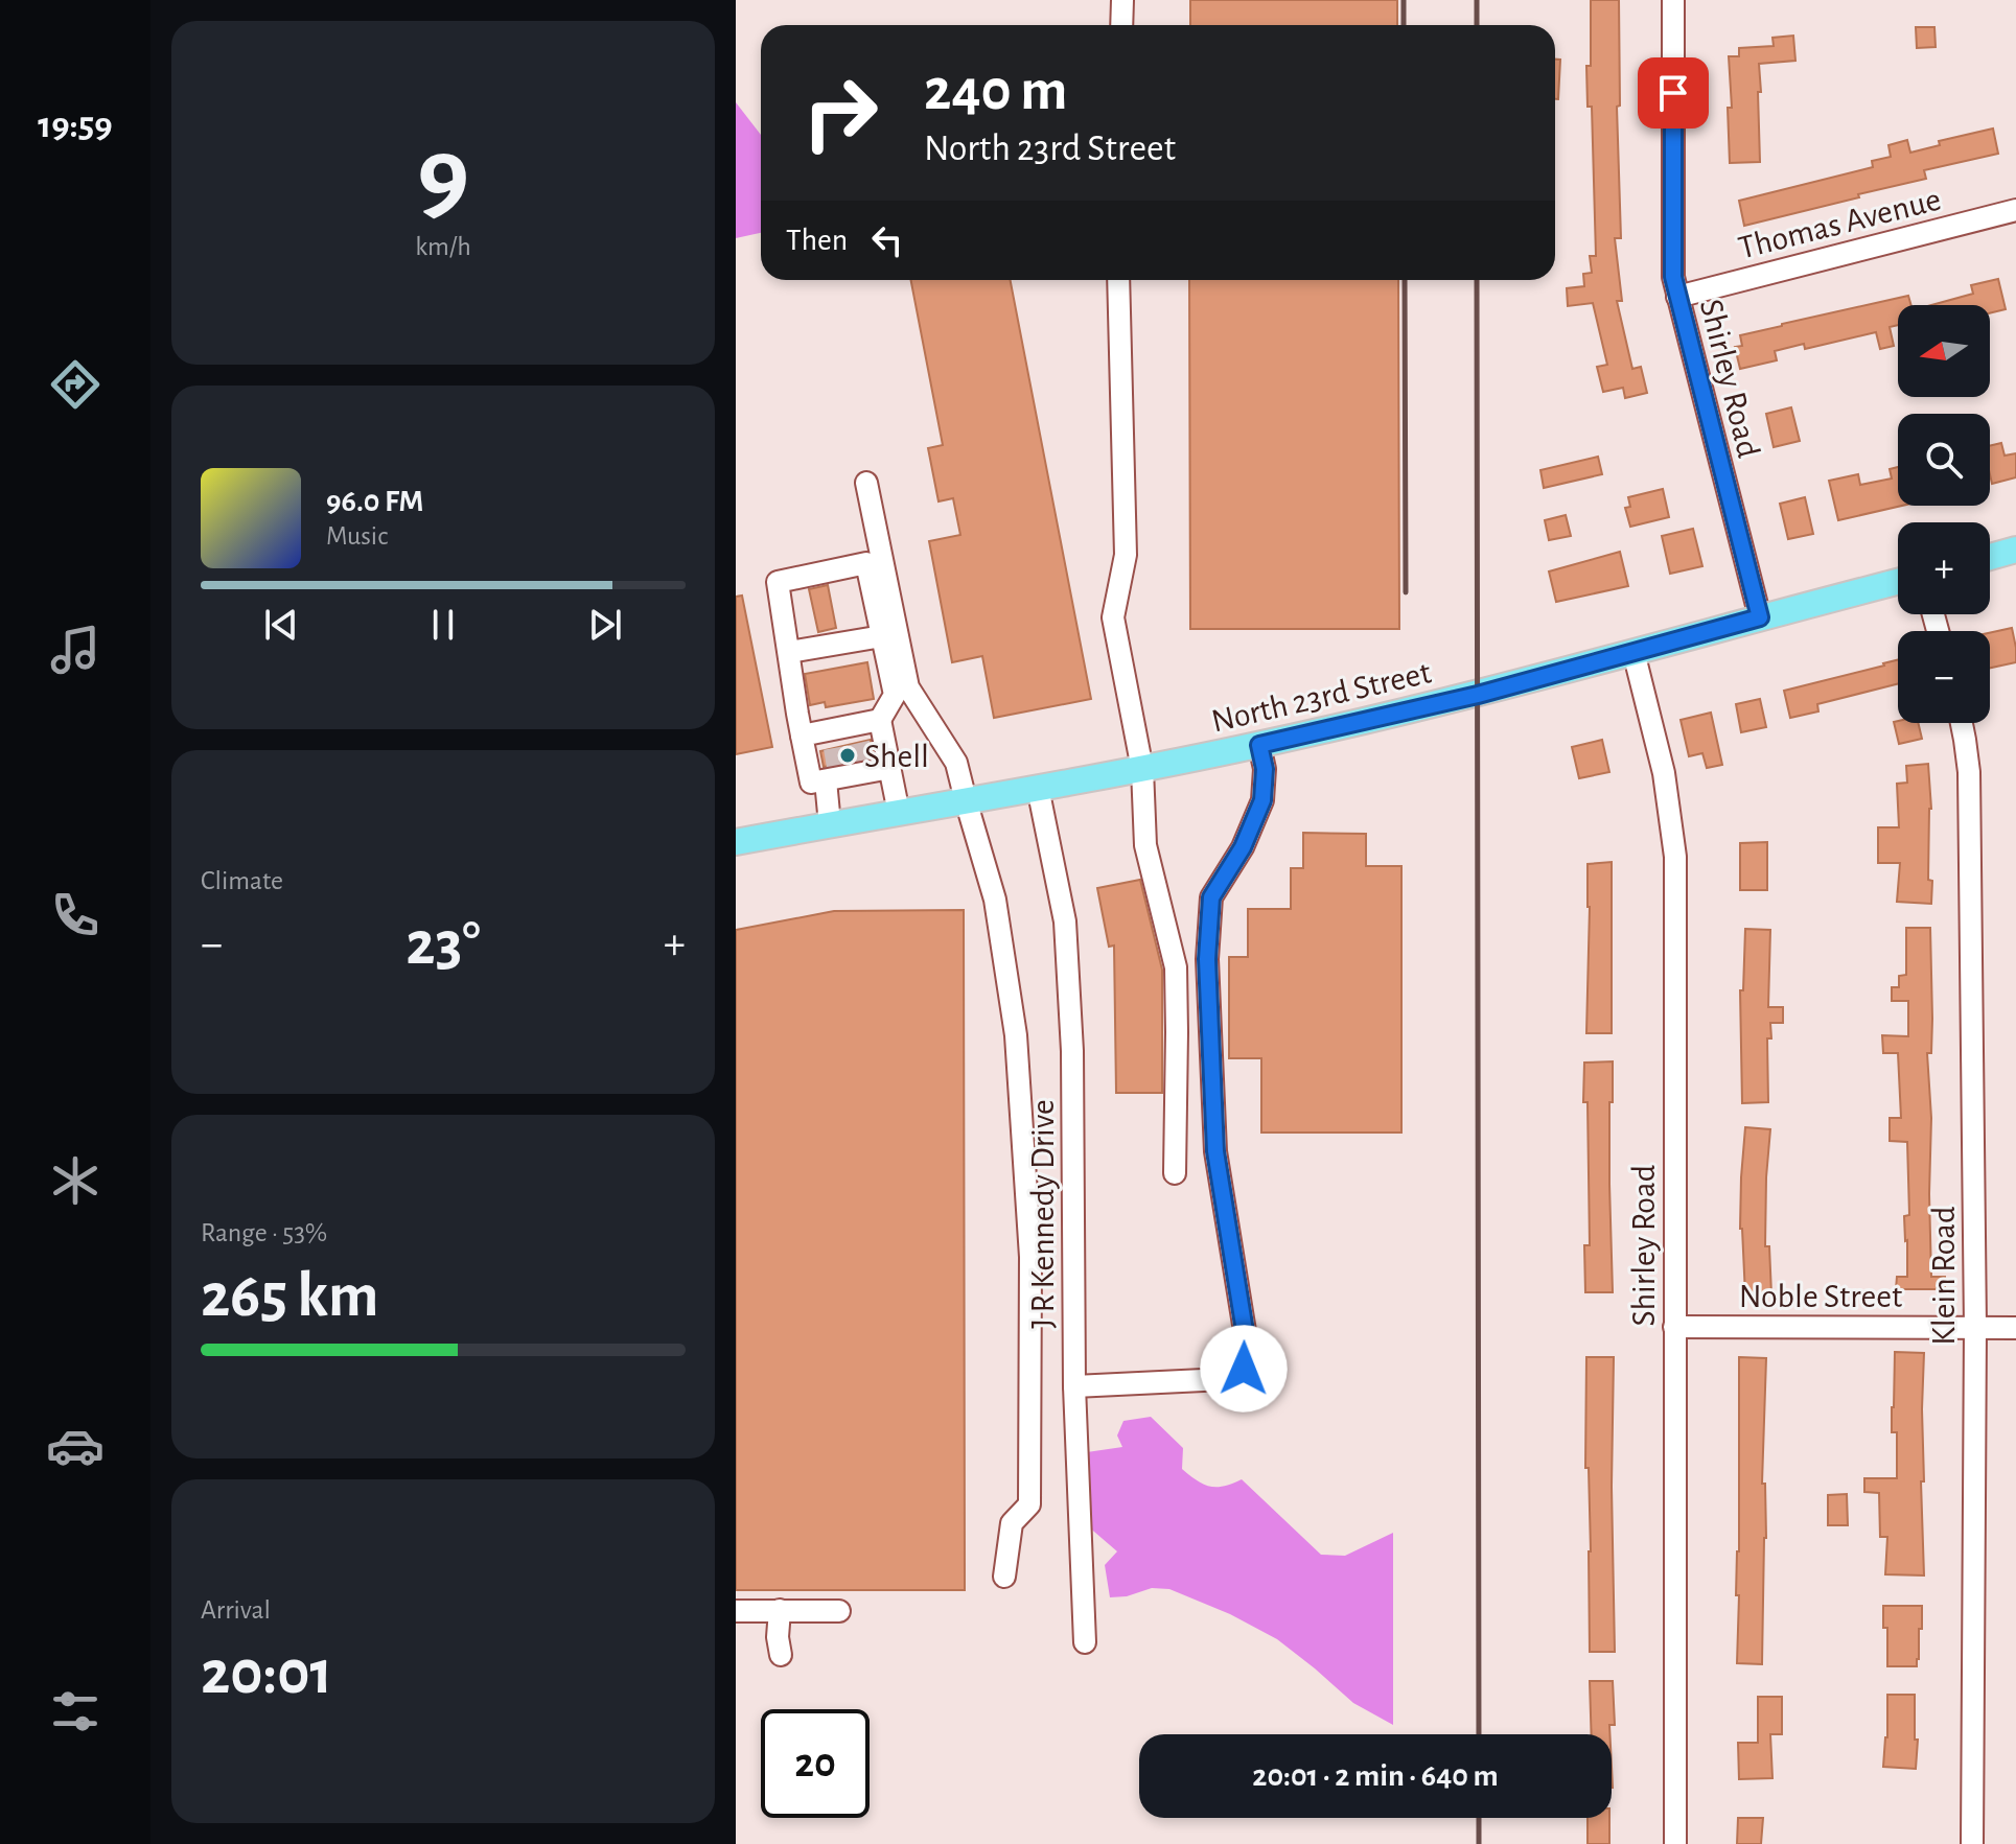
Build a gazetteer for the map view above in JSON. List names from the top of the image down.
{
  "streets": {
    "main road": ["North 23rd Street"],
    "street": [
      "Thomas Avenue",
      "Shirley Road",
      "J R Kennedy Drive",
      "Klein Road",
      "Noble Street"
    ]
  },
  "crossings": [
    ["Thomas Avenue", "Shirley Road"],
    ["Shirley Road", "North 23rd Street"],
    ["Shirley Road", "Noble Street"],
    ["North 23rd Street", "J R Kennedy Drive"],
    ["Klein Road", "Noble Street"]
  ],
  "places": ["Shell"],
  "north": "left",
  "page": {
    "tabs": "19:59",
    "tile": [
      ["9", "km/h"],
      "Climate",
      ["Range · 53%", "265 km"],
      ["Arrival", "20:01"]
    ],
    "turn": ["240 m", "North 23rd Street"],
    "then": "Then",
    "map_buttons": ["+", "−"],
    "song": ["96.0 FM", "Music"],
    "heat": ["−", "23°", "+"],
    "limit": "20",
    "trip": "20:01 · 2 min · 640 m"
  }
}
